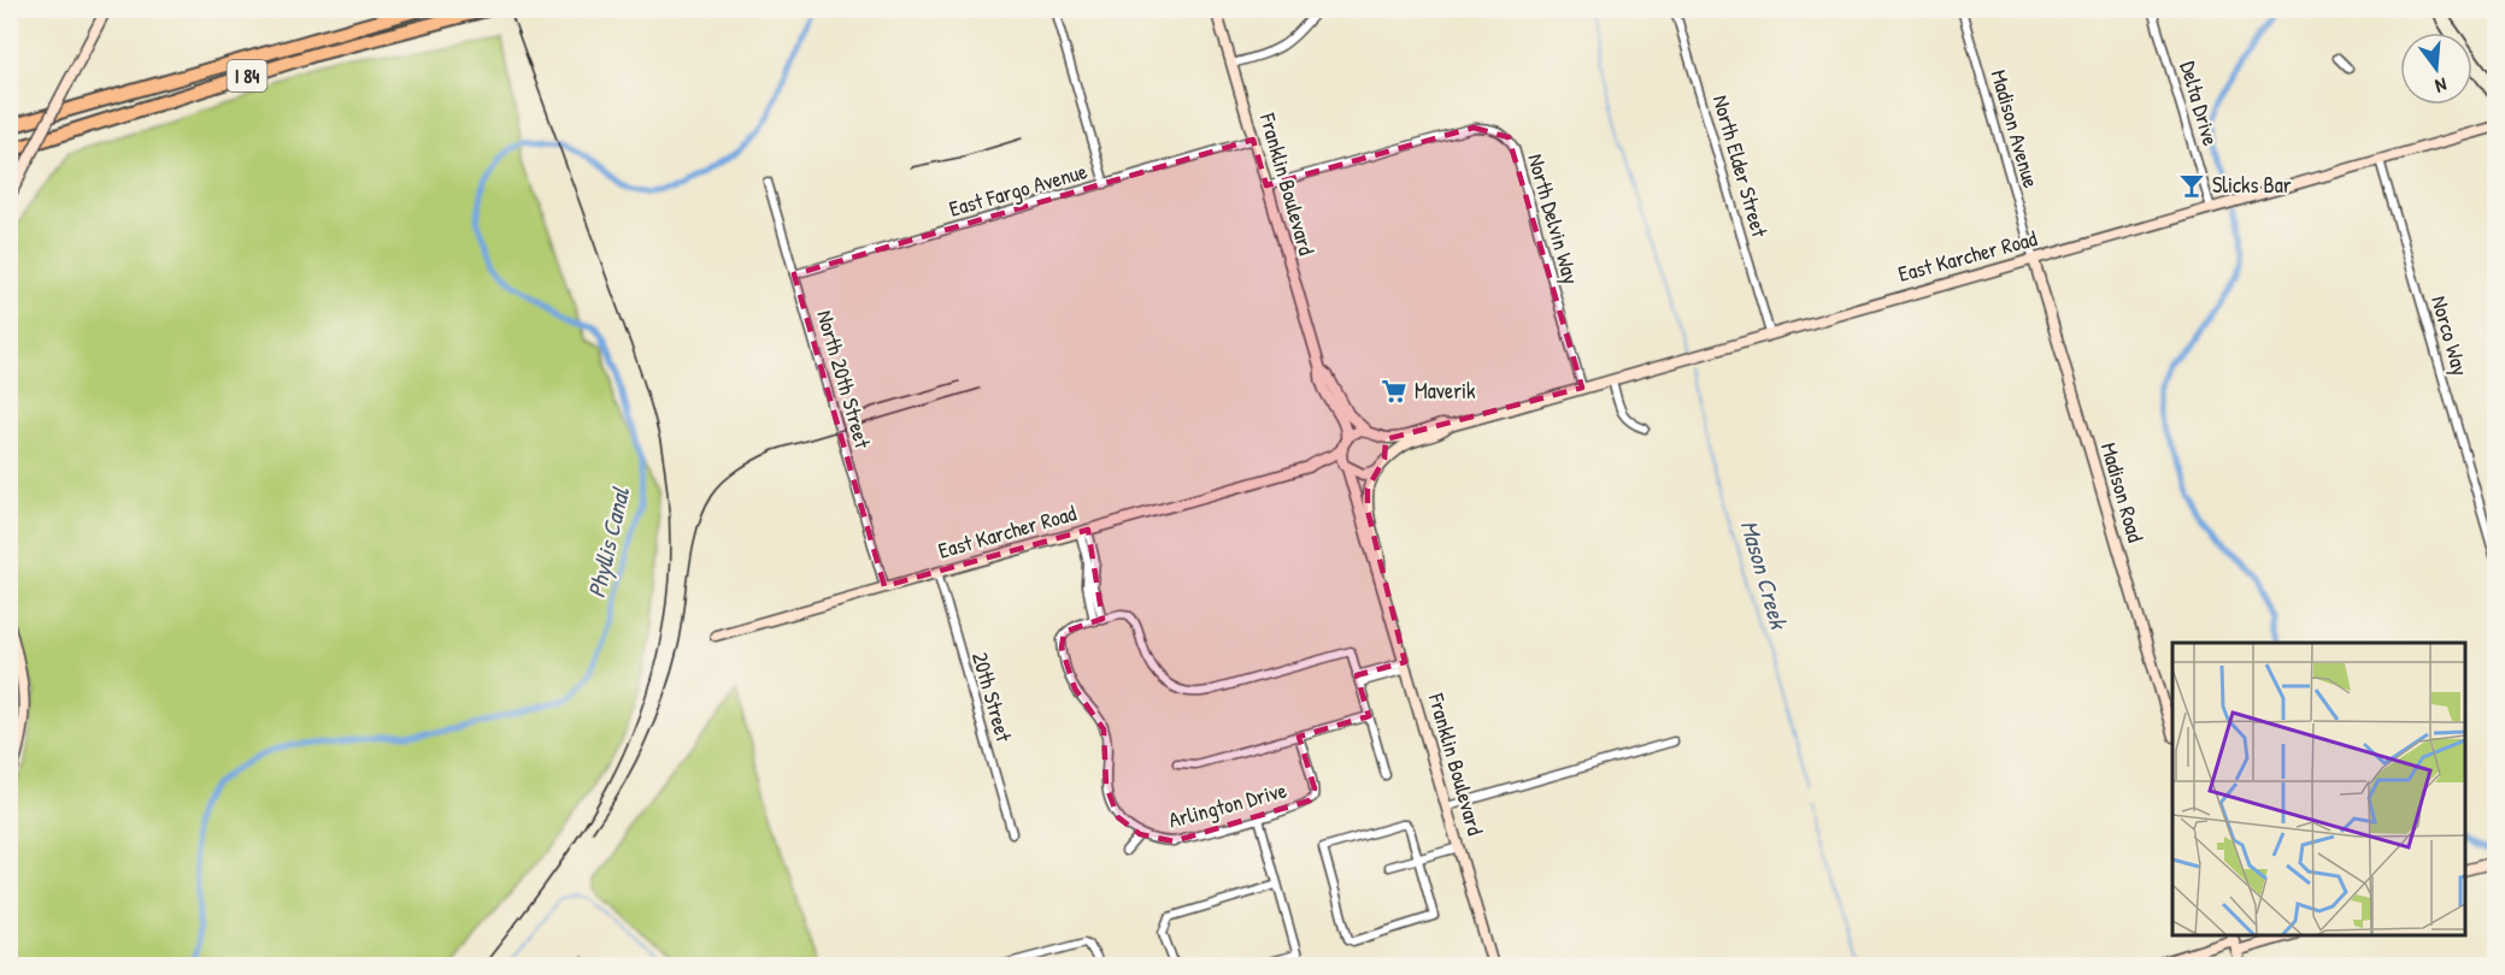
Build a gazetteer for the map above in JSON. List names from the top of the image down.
{
  "streets": {
    "highway": ["I 84"],
    "main road": ["Franklin Boulevard", "East Karcher Road", "Madison Road"],
    "street": [
      "Delta Drive",
      "Madison Avenue",
      "North Elder Street",
      "East Fargo Avenue",
      "North Delvin Way",
      "Norco Way",
      "North 20th Street",
      "20th Street",
      "Arlington Drive"
    ]
  },
  "crossings": [
    ["Delta Drive", "East Karcher Road"],
    ["Madison Avenue", "East Karcher Road"],
    ["Madison Avenue", "Madison Road"],
    ["North Elder Street", "East Karcher Road"],
    ["Franklin Boulevard", "East Fargo Avenue"],
    ["Franklin Boulevard", "North Delvin Way"],
    ["East Fargo Avenue", "North 20th Street"],
    ["North Delvin Way", "East Karcher Road"],
    ["East Karcher Road", "Norco Way"],
    ["East Karcher Road", "North 20th Street"],
    ["East Karcher Road", "Madison Road"],
    ["East Karcher Road", "20th Street"]
  ],
  "water": ["Phyllis Canal", "Mason Creek"],
  "places": {
    "bar": ["Slicks Bar"],
    "supermarket": ["Maverik"]
  },
  "north": "bottom"
}
